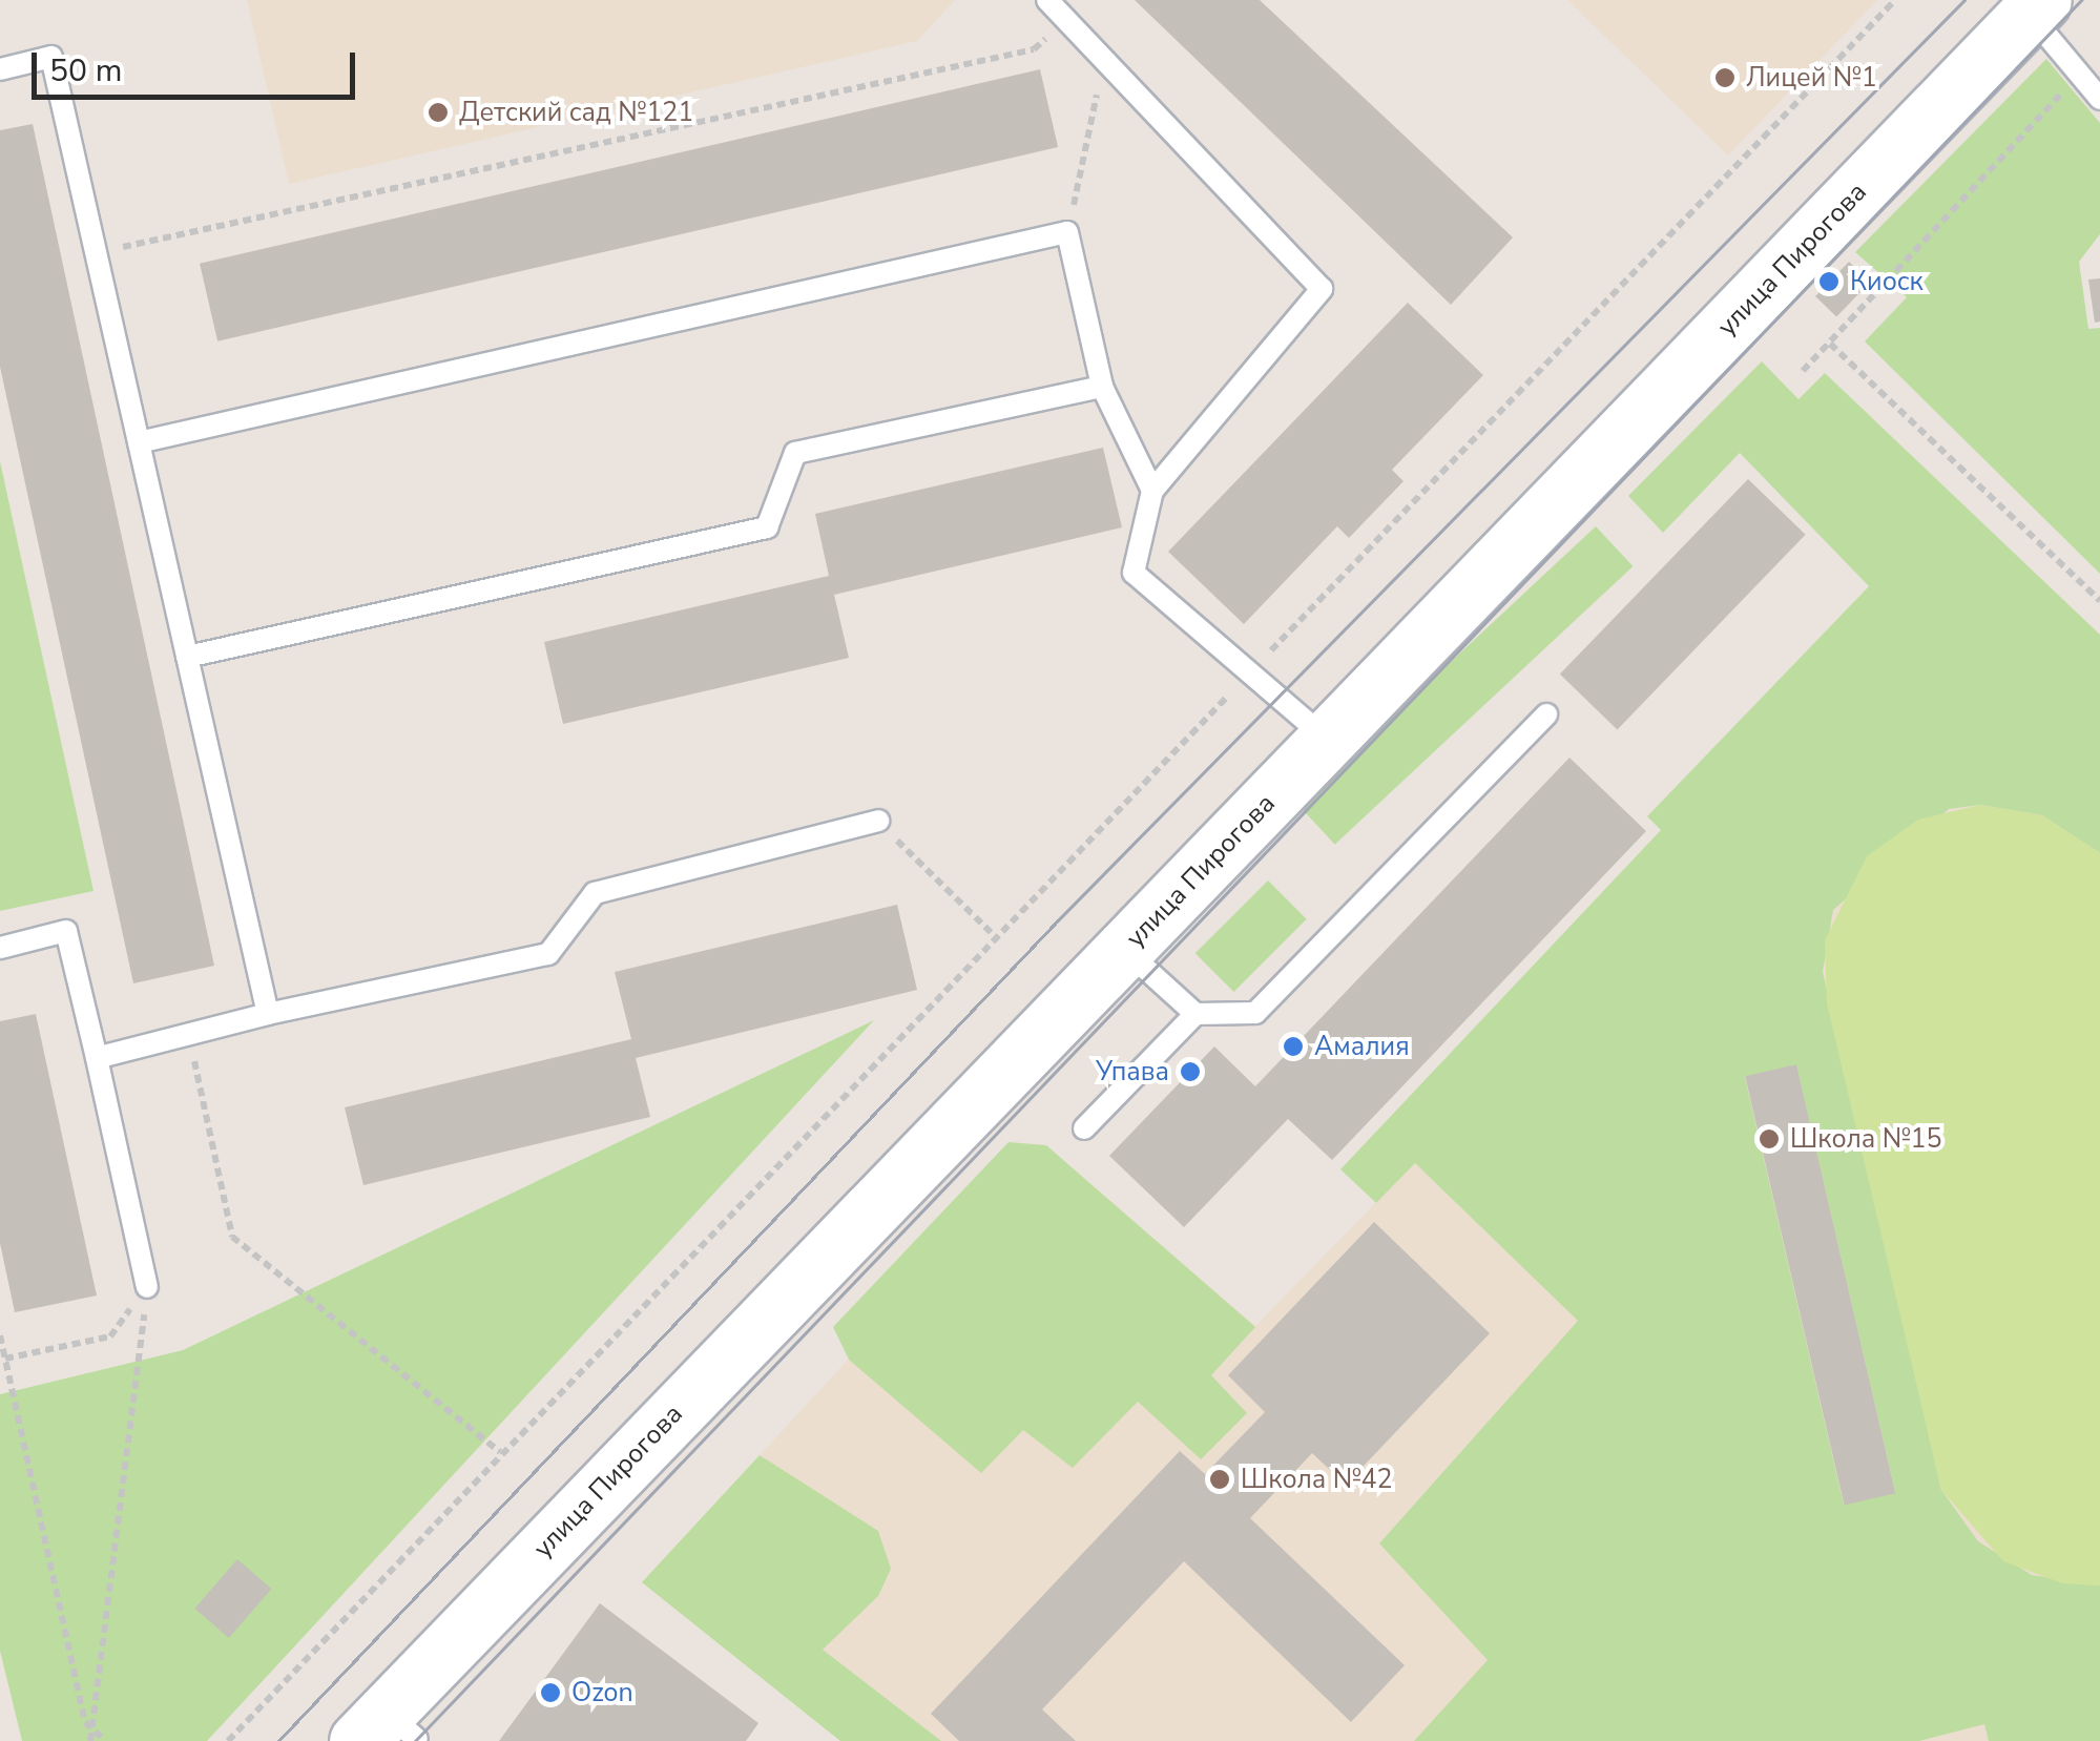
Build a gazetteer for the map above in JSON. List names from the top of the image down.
{
  "streets": {
    "main road": ["улица Пирогова"]
  },
  "places": [
    "Лицей №1",
    "Детский сад №121",
    "Киоск",
    "Амалия",
    "Упава",
    "Школа №15",
    "Школа №42",
    "Ozon"
  ],
  "scale_bar": "50 m"
}
